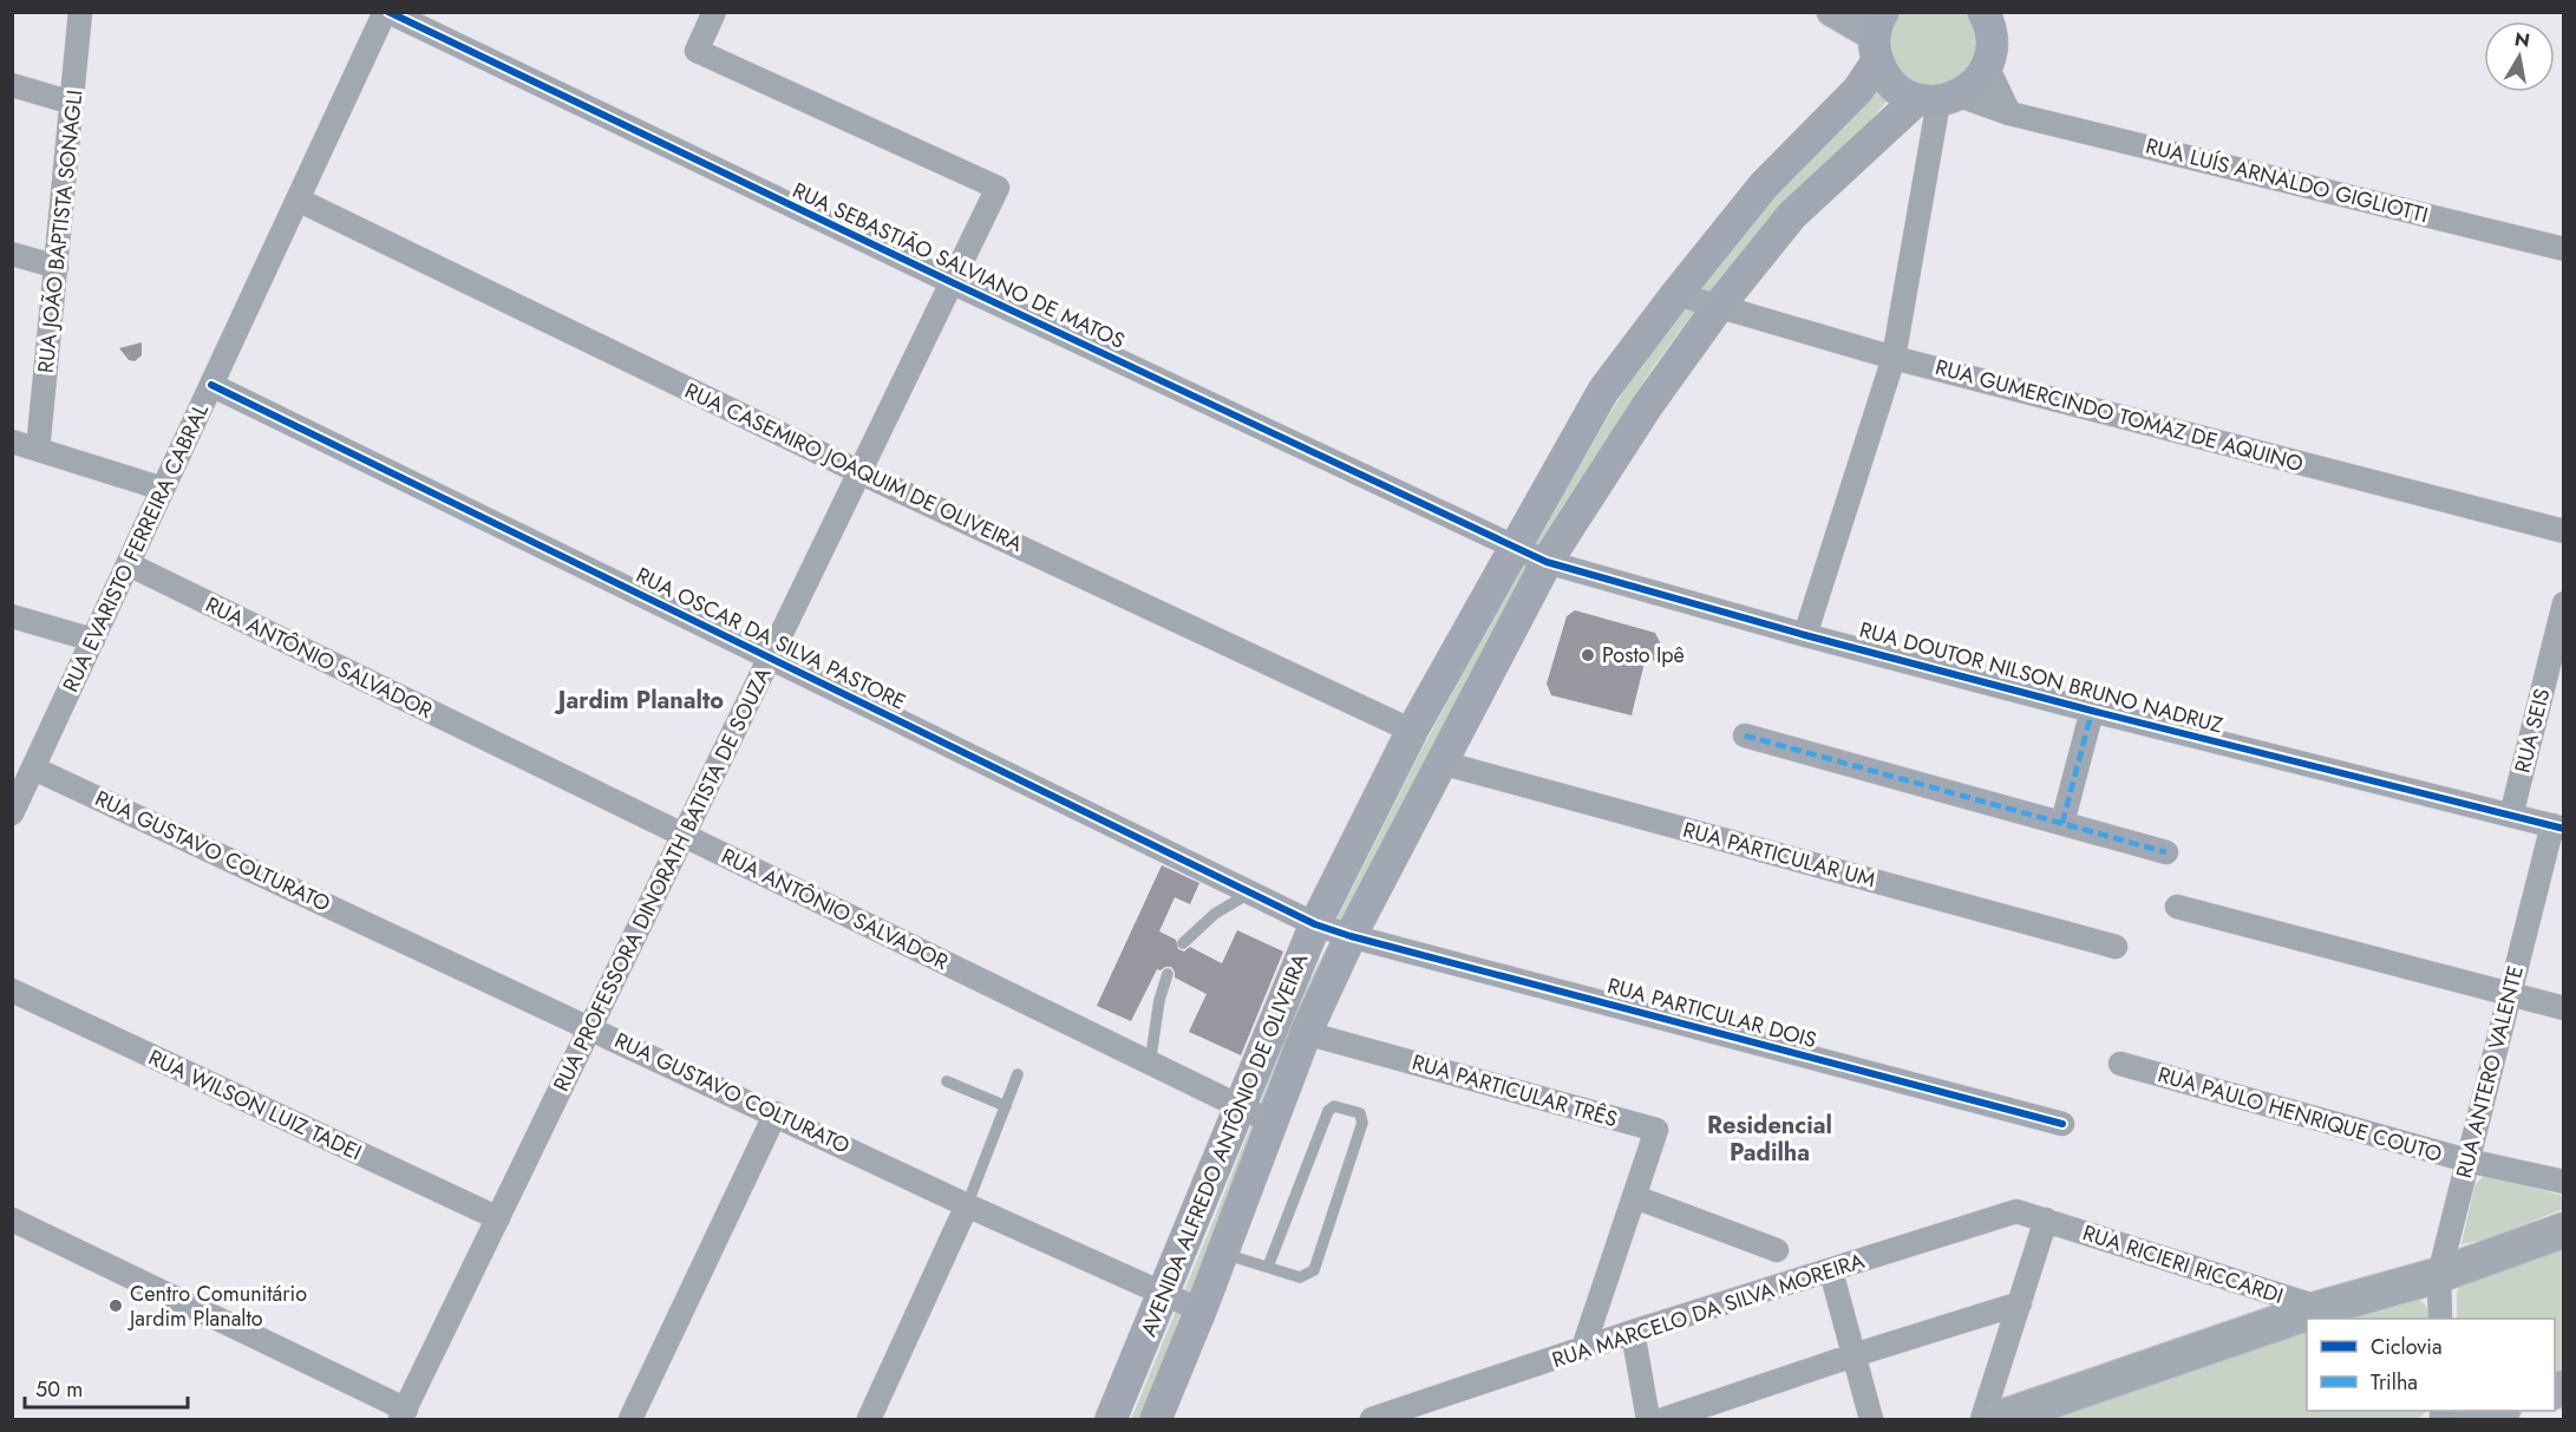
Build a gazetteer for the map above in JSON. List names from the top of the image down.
{
  "streets": {
    "main road": ["AVENIDA ALFREDO ANTÔNIO DE OLIVEIRA"],
    "street": [
      "RUA LUÍS ARNALDO GIGLIOTTI",
      "RUA JOÃO BAPTISTA SONAGLI",
      "RUA SEBASTIÃO SALVIANO DE MATOS",
      "RUA GUMERCINDO TOMAZ DE AQUINO",
      "RUA CASEMIRO JOAQUIM DE OLIVEIRA",
      "RUA EVARISTO FERREIRA CABRAL",
      "RUA OSCAR DA SILVA PASTORE",
      "RUA ANTÔNIO SALVADOR",
      "RUA DOUTOR NILSON BRUNO NADRUZ",
      "RUA SEIS",
      "RUA GUSTAVO COLTURATO",
      "RUA PARTICULAR UM",
      "RUA PROFESSORA DINORATH BATISTA DE SOUZA",
      "RUA PARTICULAR DOIS",
      "RUA ANTERO VALENTE",
      "RUA PARTICULAR TRÊS",
      "RUA WILSON LUIZ TADEI",
      "RUA PAULO HENRIQUE COUTO",
      "RUA RICIERI RICCARDI",
      "RUA MARCELO DA SILVA MOREIRA"
    ]
  },
  "crossings": [
    ["RUA LUÍS ARNALDO GIGLIOTTI", "AVENIDA ALFREDO ANTÔNIO DE OLIVEIRA"],
    ["RUA SEBASTIÃO SALVIANO DE MATOS", "RUA EVARISTO FERREIRA CABRAL"],
    ["RUA SEBASTIÃO SALVIANO DE MATOS", "RUA DOUTOR NILSON BRUNO NADRUZ"],
    ["RUA SEBASTIÃO SALVIANO DE MATOS", "RUA PROFESSORA DINORATH BATISTA DE SOUZA"],
    ["RUA SEBASTIÃO SALVIANO DE MATOS", "AVENIDA ALFREDO ANTÔNIO DE OLIVEIRA"],
    ["RUA GUMERCINDO TOMAZ DE AQUINO", "AVENIDA ALFREDO ANTÔNIO DE OLIVEIRA"],
    ["RUA CASEMIRO JOAQUIM DE OLIVEIRA", "RUA EVARISTO FERREIRA CABRAL"],
    ["RUA CASEMIRO JOAQUIM DE OLIVEIRA", "RUA PROFESSORA DINORATH BATISTA DE SOUZA"],
    ["RUA CASEMIRO JOAQUIM DE OLIVEIRA", "AVENIDA ALFREDO ANTÔNIO DE OLIVEIRA"],
    ["RUA EVARISTO FERREIRA CABRAL", "RUA OSCAR DA SILVA PASTORE"],
    ["RUA EVARISTO FERREIRA CABRAL", "RUA ANTÔNIO SALVADOR"],
    ["RUA EVARISTO FERREIRA CABRAL", "RUA GUSTAVO COLTURATO"],
    ["RUA OSCAR DA SILVA PASTORE", "RUA PROFESSORA DINORATH BATISTA DE SOUZA"],
    ["RUA OSCAR DA SILVA PASTORE", "RUA PARTICULAR DOIS"],
    ["RUA OSCAR DA SILVA PASTORE", "AVENIDA ALFREDO ANTÔNIO DE OLIVEIRA"],
    ["RUA ANTÔNIO SALVADOR", "RUA PROFESSORA DINORATH BATISTA DE SOUZA"],
    ["RUA ANTÔNIO SALVADOR", "AVENIDA ALFREDO ANTÔNIO DE OLIVEIRA"],
    ["RUA DOUTOR NILSON BRUNO NADRUZ", "RUA SEIS"],
    ["RUA DOUTOR NILSON BRUNO NADRUZ", "RUA ANTERO VALENTE"],
    ["RUA DOUTOR NILSON BRUNO NADRUZ", "AVENIDA ALFREDO ANTÔNIO DE OLIVEIRA"],
    ["RUA GUSTAVO COLTURATO", "RUA PROFESSORA DINORATH BATISTA DE SOUZA"],
    ["RUA GUSTAVO COLTURATO", "AVENIDA ALFREDO ANTÔNIO DE OLIVEIRA"],
    ["RUA PARTICULAR UM", "AVENIDA ALFREDO ANTÔNIO DE OLIVEIRA"],
    ["RUA PROFESSORA DINORATH BATISTA DE SOUZA", "RUA WILSON LUIZ TADEI"],
    ["RUA PARTICULAR DOIS", "AVENIDA ALFREDO ANTÔNIO DE OLIVEIRA"],
    ["RUA ANTERO VALENTE", "RUA PAULO HENRIQUE COUTO"],
    ["RUA PARTICULAR TRÊS", "AVENIDA ALFREDO ANTÔNIO DE OLIVEIRA"],
    ["RUA PARTICULAR TRÊS", "RUA MARCELO DA SILVA MOREIRA"],
    ["RUA RICIERI RICCARDI", "RUA MARCELO DA SILVA MOREIRA"]
  ],
  "districts": ["Jardim Planalto", "Residencial Padilha"],
  "places": ["Posto Ipê", "Centro Comunitário Jardim Planalto"],
  "legend": ["Ciclovia", "Trilha"],
  "scale_bar": "50 m",
  "north": "top"
}
